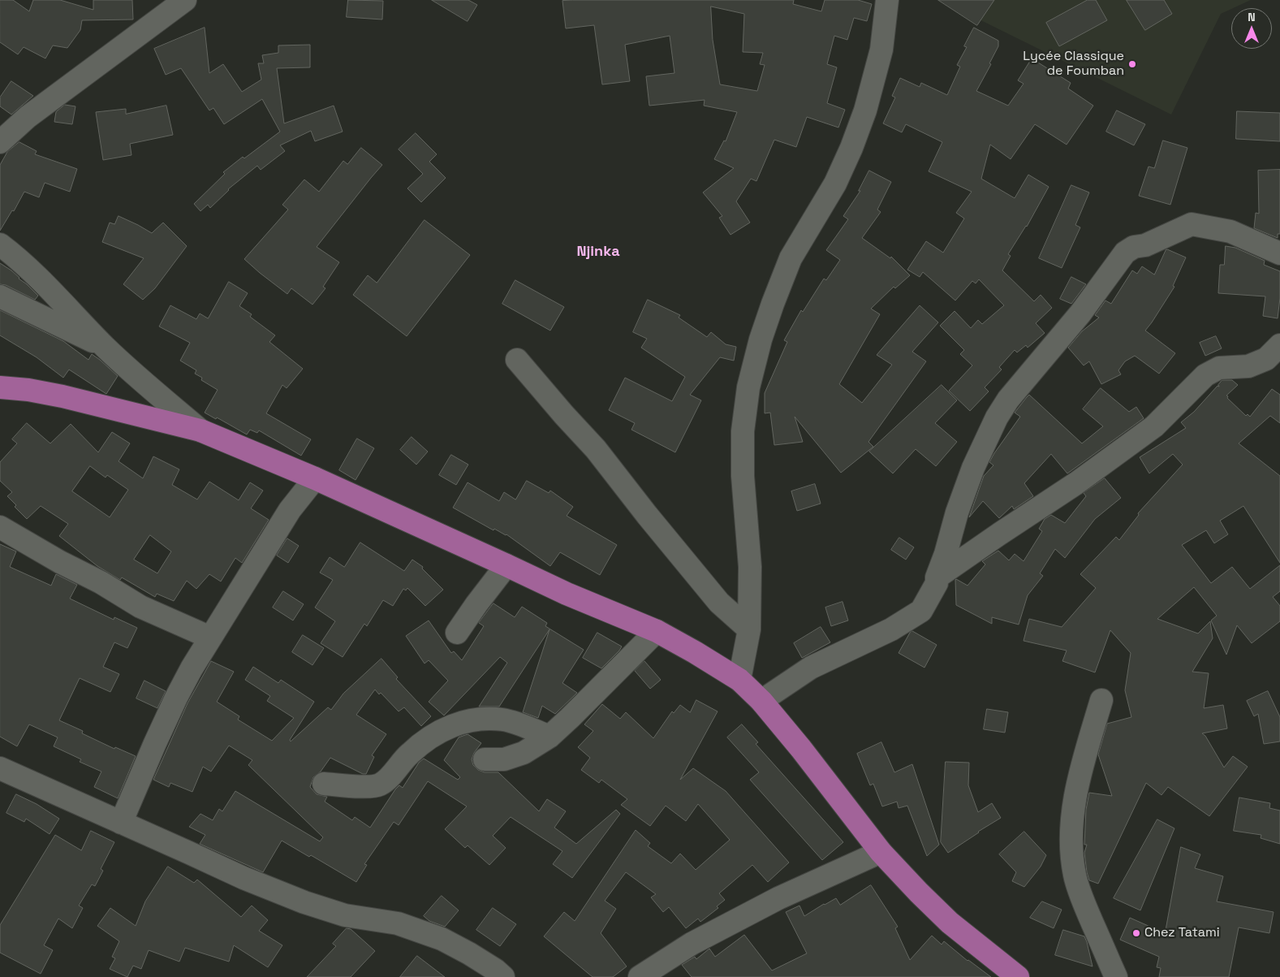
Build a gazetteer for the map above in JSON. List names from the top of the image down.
{
  "districts": ["Njinka"],
  "places": ["Lycée Classique de Foumban", "Chez Tatami"],
  "north": "top"
}
